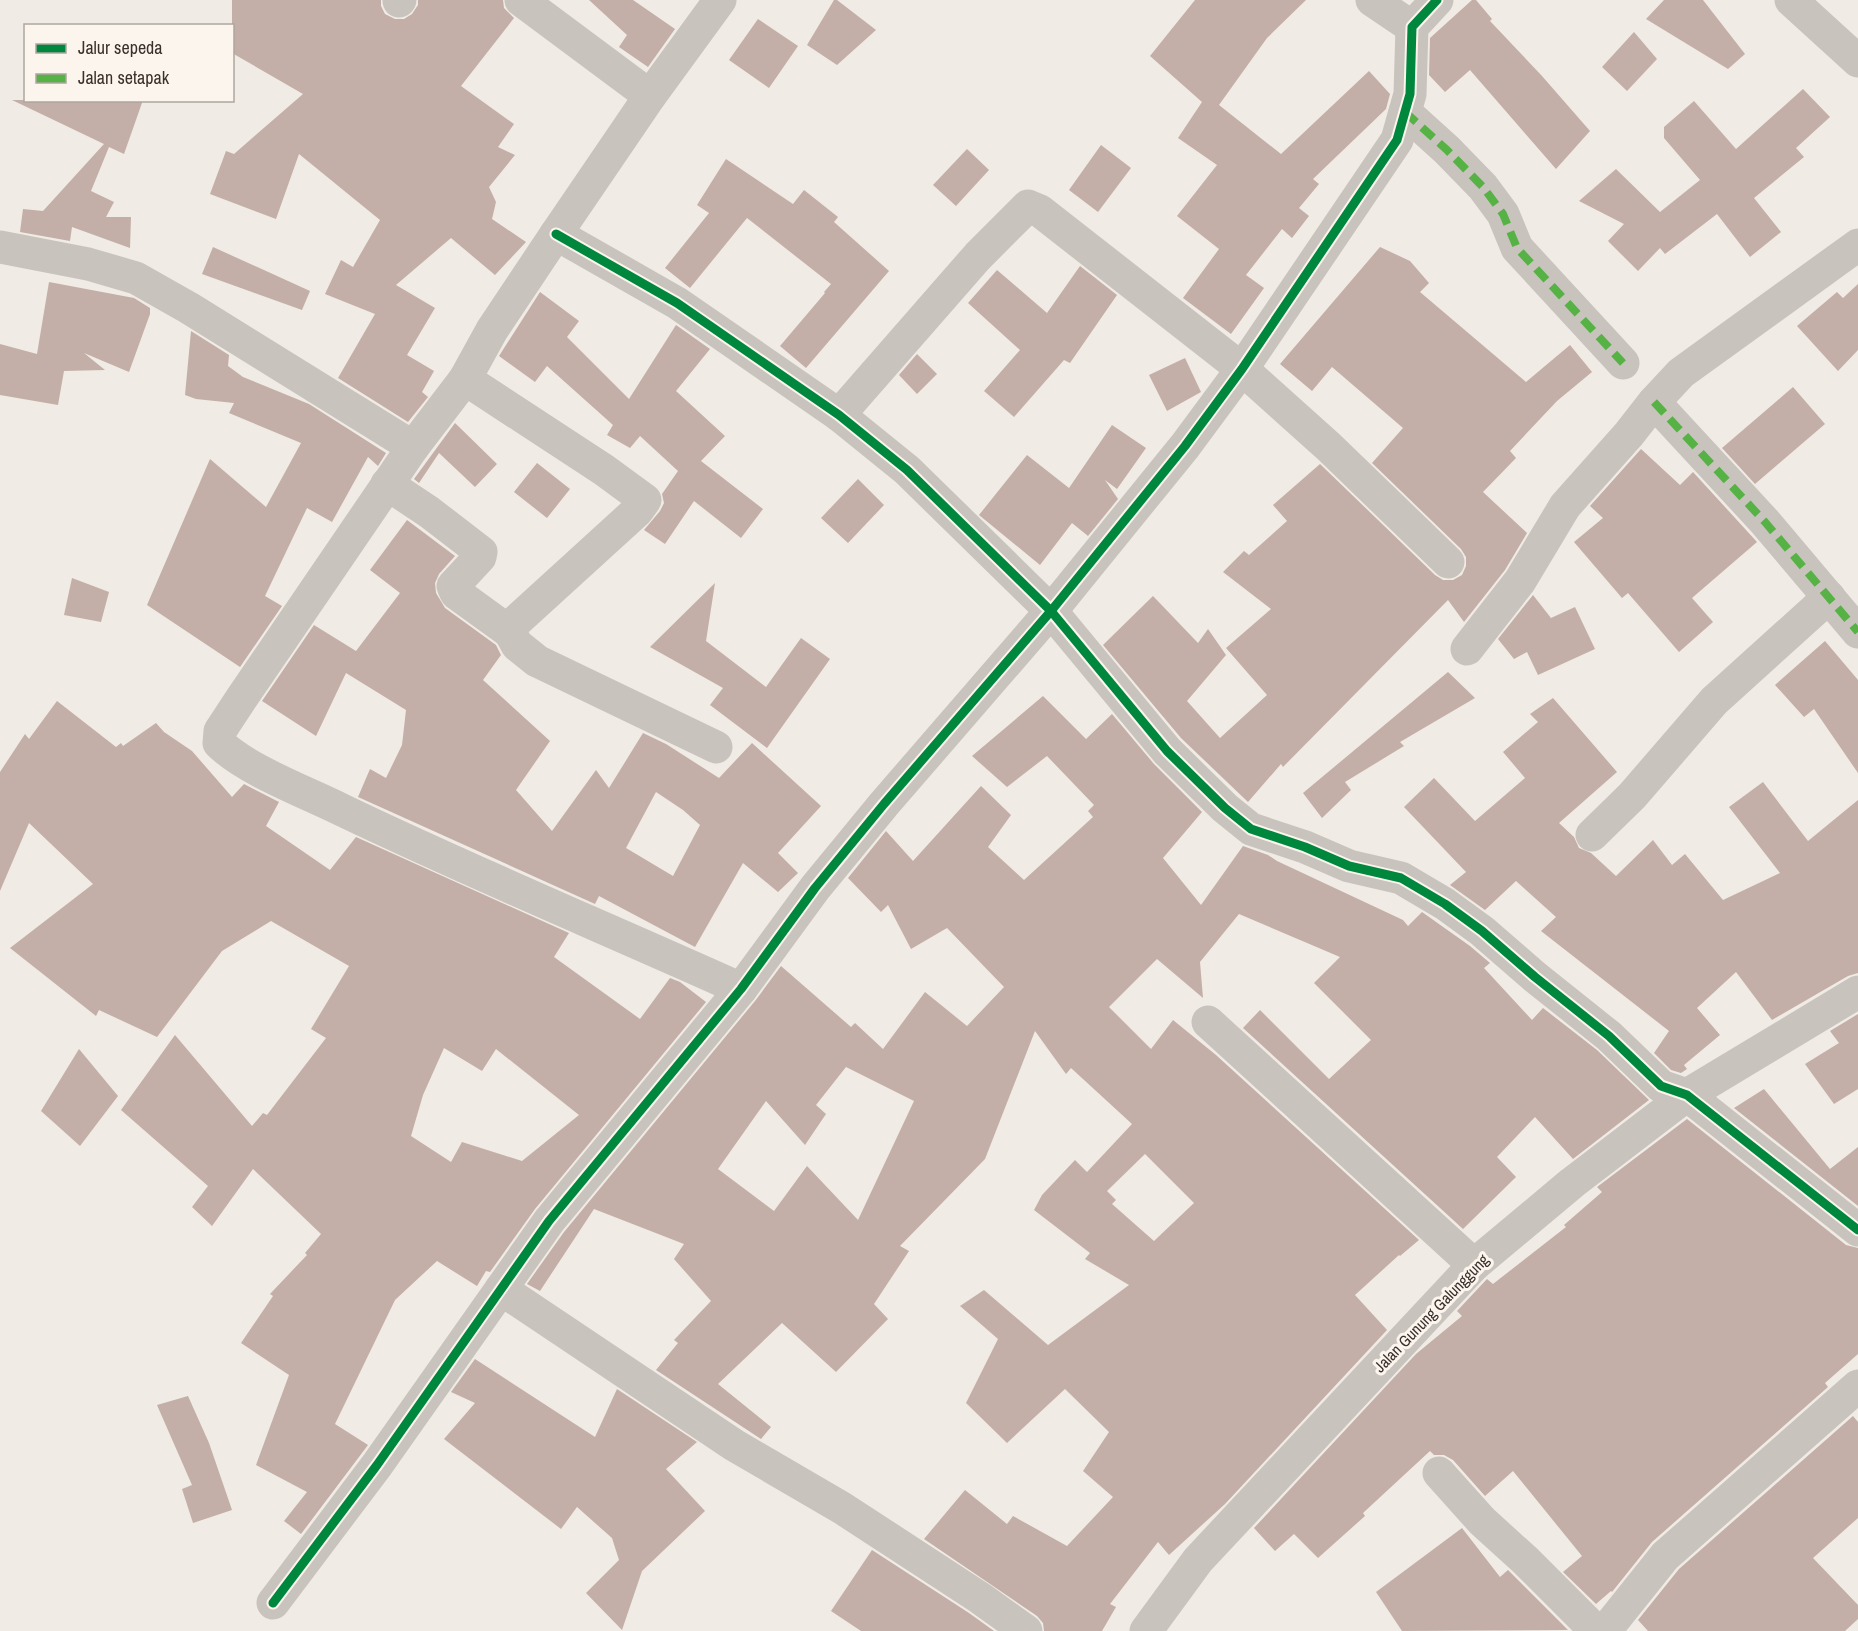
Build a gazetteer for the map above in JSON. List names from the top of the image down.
{
  "streets": {
    "street": ["Jalan Gunung Galunggung"]
  },
  "legend": ["Jalur sepeda", "Jalan setapak"]
}
